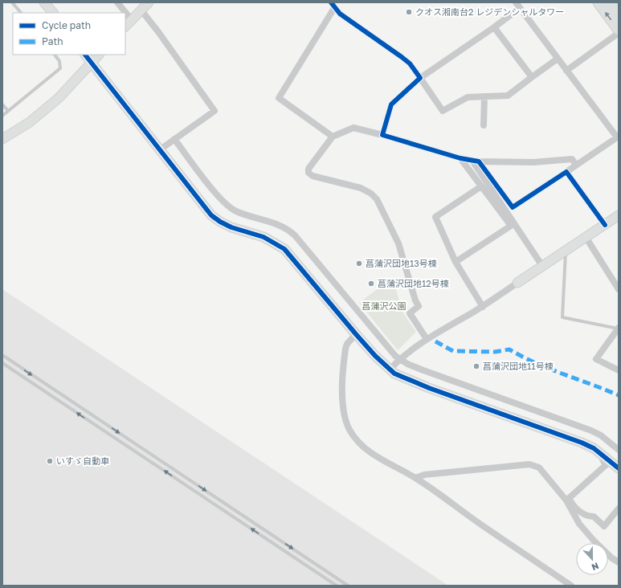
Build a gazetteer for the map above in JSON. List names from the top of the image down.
{
  "parks": ["菖蒲沢公園"],
  "places": [
    "クオス湘南台2 レジデンシャルタワー",
    "菖蒲沢団地13号棟",
    "菖蒲沢団地12号棟",
    "菖蒲沢団地11号棟",
    "いすゞ自動車"
  ],
  "legend": ["Cycle path", "Path"],
  "north": "bottom"
}
